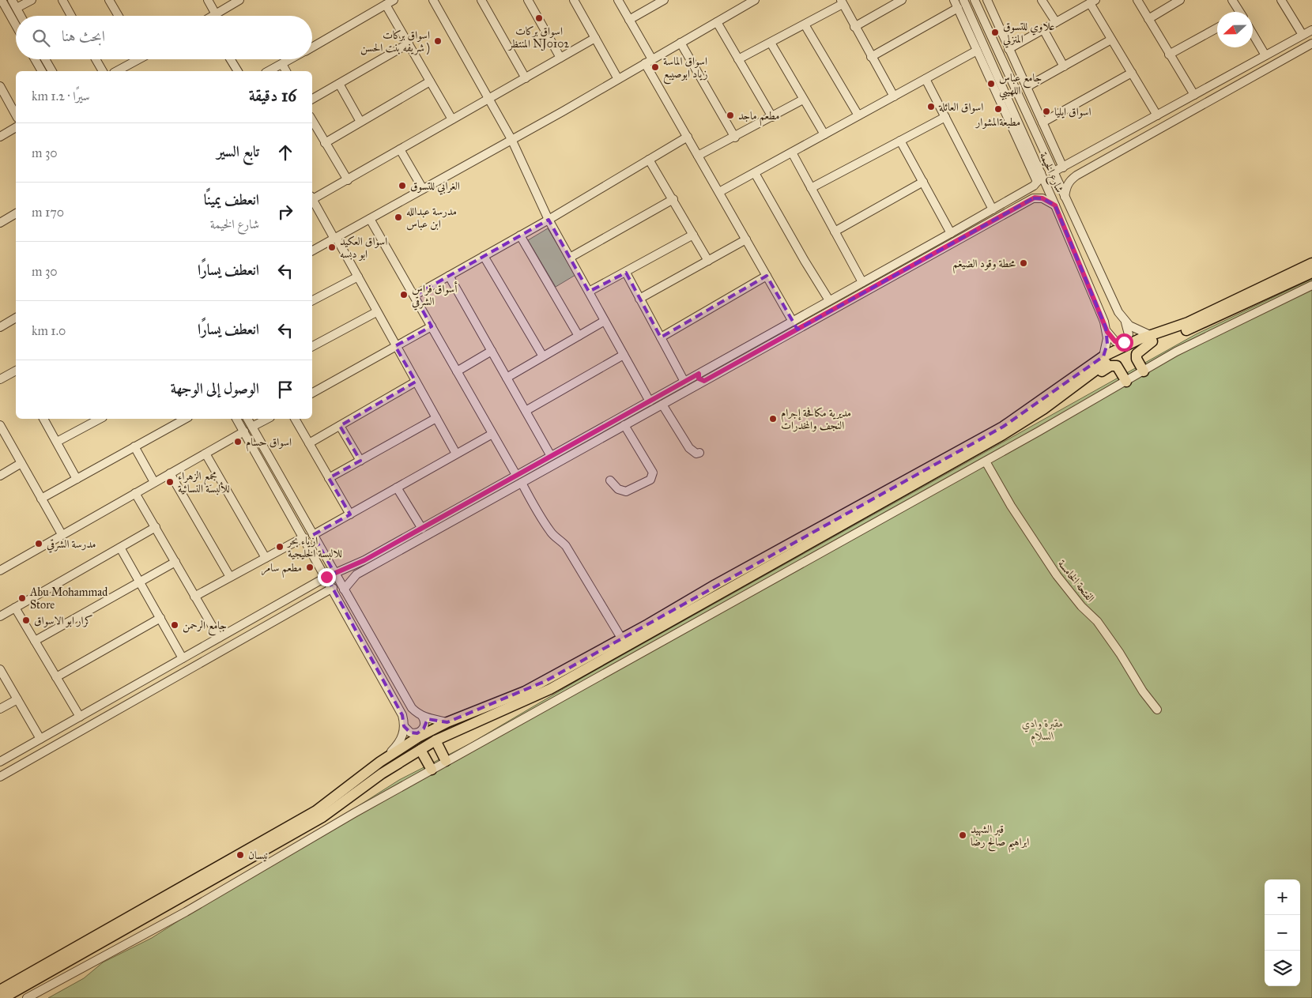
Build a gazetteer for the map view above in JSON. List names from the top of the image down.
{
  "streets": {
    "street": ["شارع الخيمة", "الفتحة الخامسة"]
  },
  "parks": ["مقبرة وادي السلام"],
  "places": [
    "اسواق بركات المنتظر NJ0102",
    "علاوي للتسوق المنزلي",
    "اسواق بركات شريفه بنت الحسن )",
    "اسواق الماسة زياد ابوصيبع",
    "جامع عباس اللهيبي",
    "اسواق العائلة",
    "مطبعةالمشوار",
    "اسواق ايليا",
    "مطعم ماجد",
    "الغرابي للتسوق",
    "مدرسة عبدالله ابن عباس",
    "اسواق العكيد ابو دبسه",
    "محطة وقود الضيغم",
    "أسواق فراس الشرقي",
    "مديرية مكافحة إجرام النجف والمخدرات",
    "اسواق حسام",
    "مجمع الزهراء للألبسة النسائية",
    "مدرسة الشرقي",
    "ازياء بحر للالبسة الخليجية",
    "مطعم سامر",
    "Abu Mohammad Store",
    "كرار ابو الاسواق",
    "جامع الرحمن",
    "قبر الشهيد ابراهيم صالح رضا",
    "نيسان"
  ],
  "north": "left",
  "page": {
    "search": "ابحث هنا",
    "heading": ["16 دقيقة", "سيرًا · 1.2 km"],
    "list": [
      ["تابع السير", "30 m"],
      ["انعطف يمينًا", "شارع الخيمة", "170 m"],
      ["انعطف يسارًا", "30 m"],
      ["انعطف يسارًا", "1.0 km"],
      "الوصول إلى الوجهة"
    ],
    "map_buttons": ["+", "−"]
  }
}
